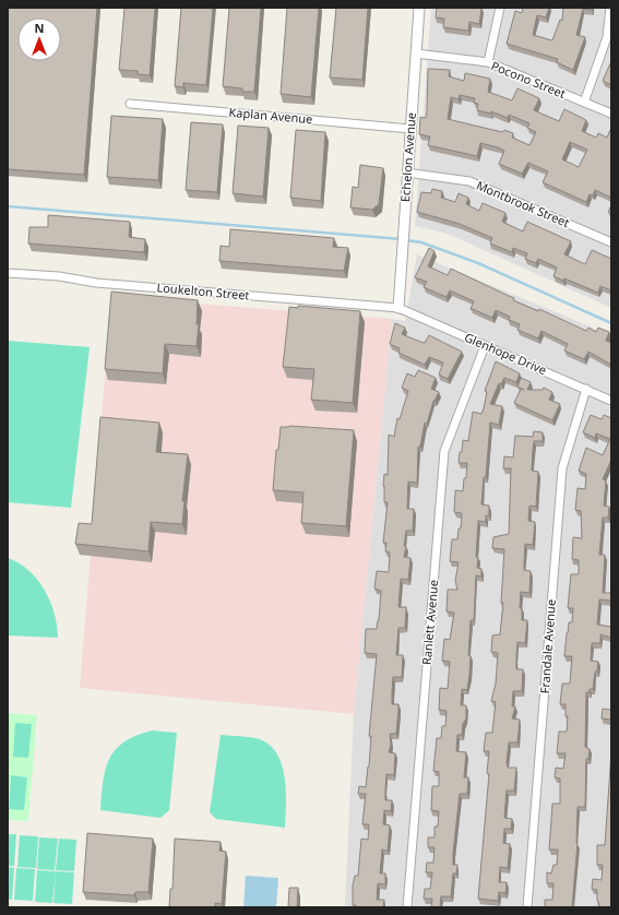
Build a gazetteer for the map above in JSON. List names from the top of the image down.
{
  "streets": {
    "street": [
      "Pocono Street",
      "Kaplan Avenue",
      "Echelon Avenue",
      "Montbrook Street",
      "Loukelton Street",
      "Glenhope Drive",
      "Ranlett Avenue",
      "Frandale Avenue"
    ]
  },
  "crossings": [
    ["Pocono Street", "Echelon Avenue"],
    ["Kaplan Avenue", "Echelon Avenue"],
    ["Echelon Avenue", "Montbrook Street"],
    ["Echelon Avenue", "Loukelton Street"],
    ["Echelon Avenue", "Glenhope Drive"],
    ["Loukelton Street", "Glenhope Drive"],
    ["Glenhope Drive", "Ranlett Avenue"],
    ["Glenhope Drive", "Frandale Avenue"]
  ],
  "north": "top"
}
